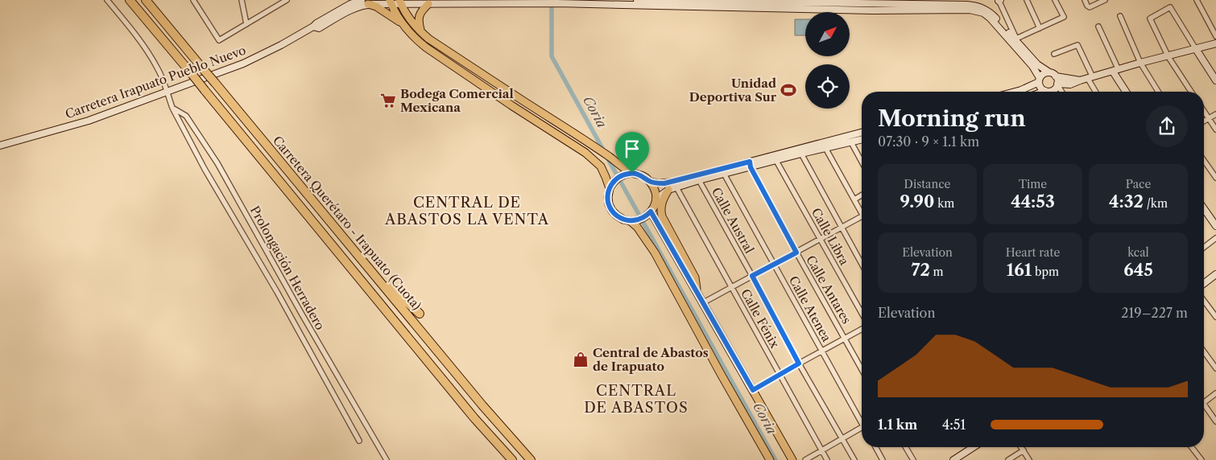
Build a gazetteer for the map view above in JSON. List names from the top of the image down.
{
  "streets": {
    "highway": ["Carretera Querétaro - Irapuato (Cuota)"],
    "street": [
      "Carretera Irapuato Pueblo Nuevo",
      "Calle Austral",
      "Calle Libra",
      "Prolongación Herradero",
      "Calle Antares",
      "Calle Atenea",
      "Calle Fénix"
    ]
  },
  "districts": ["CENTRAL DE ABASTOS LA VENTA", "CENTRAL DE ABASTOS"],
  "water": ["Coria"],
  "places": {
    "sports": ["Unidad Deportiva Sur"],
    "supermarket": ["Bodega Comercial Mexicana"],
    "shop": ["Central de Abastos de Irapuato"]
  },
  "north": "top right",
  "page": {
    "heading": ["Morning run", "07:30 · 9 × 1.1 km"],
    "stats": [
      ["Distance", "9.90 km"],
      ["Time", "44:53"],
      ["Pace", "4:32 /km"],
      ["Elevation", "72 m"],
      ["Heart rate", "161 bpm"],
      ["kcal", "645"]
    ],
    "chart": ["Elevation", "219–227 m"],
    "list": [
      {
        "name": "1.1 km",
        "note": "4:51"
      }
    ]
  }
}
